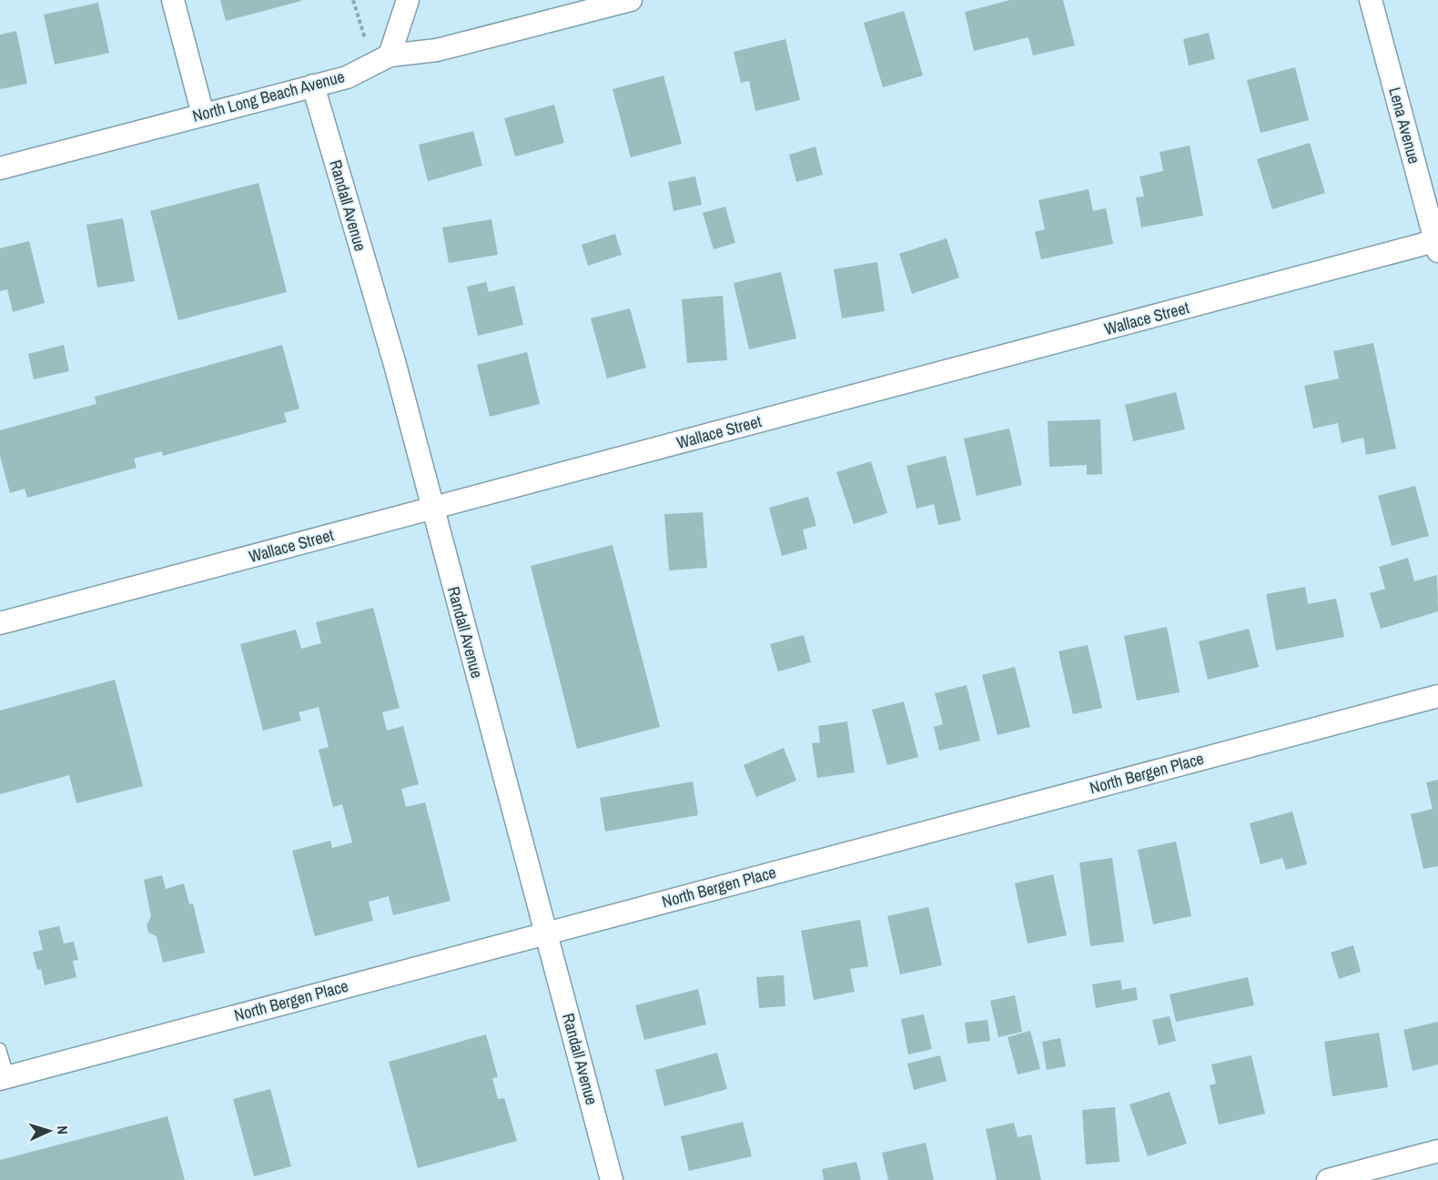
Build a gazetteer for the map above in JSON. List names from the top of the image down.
{
  "streets": {
    "street": [
      "North Long Beach Avenue",
      "Lena Avenue",
      "Randall Avenue",
      "Wallace Street",
      "North Bergen Place"
    ]
  },
  "crossings": [
    ["North Long Beach Avenue", "Randall Avenue"],
    ["Lena Avenue", "Wallace Street"],
    ["Randall Avenue", "Wallace Street"],
    ["Randall Avenue", "North Bergen Place"]
  ],
  "north": "right"
}
